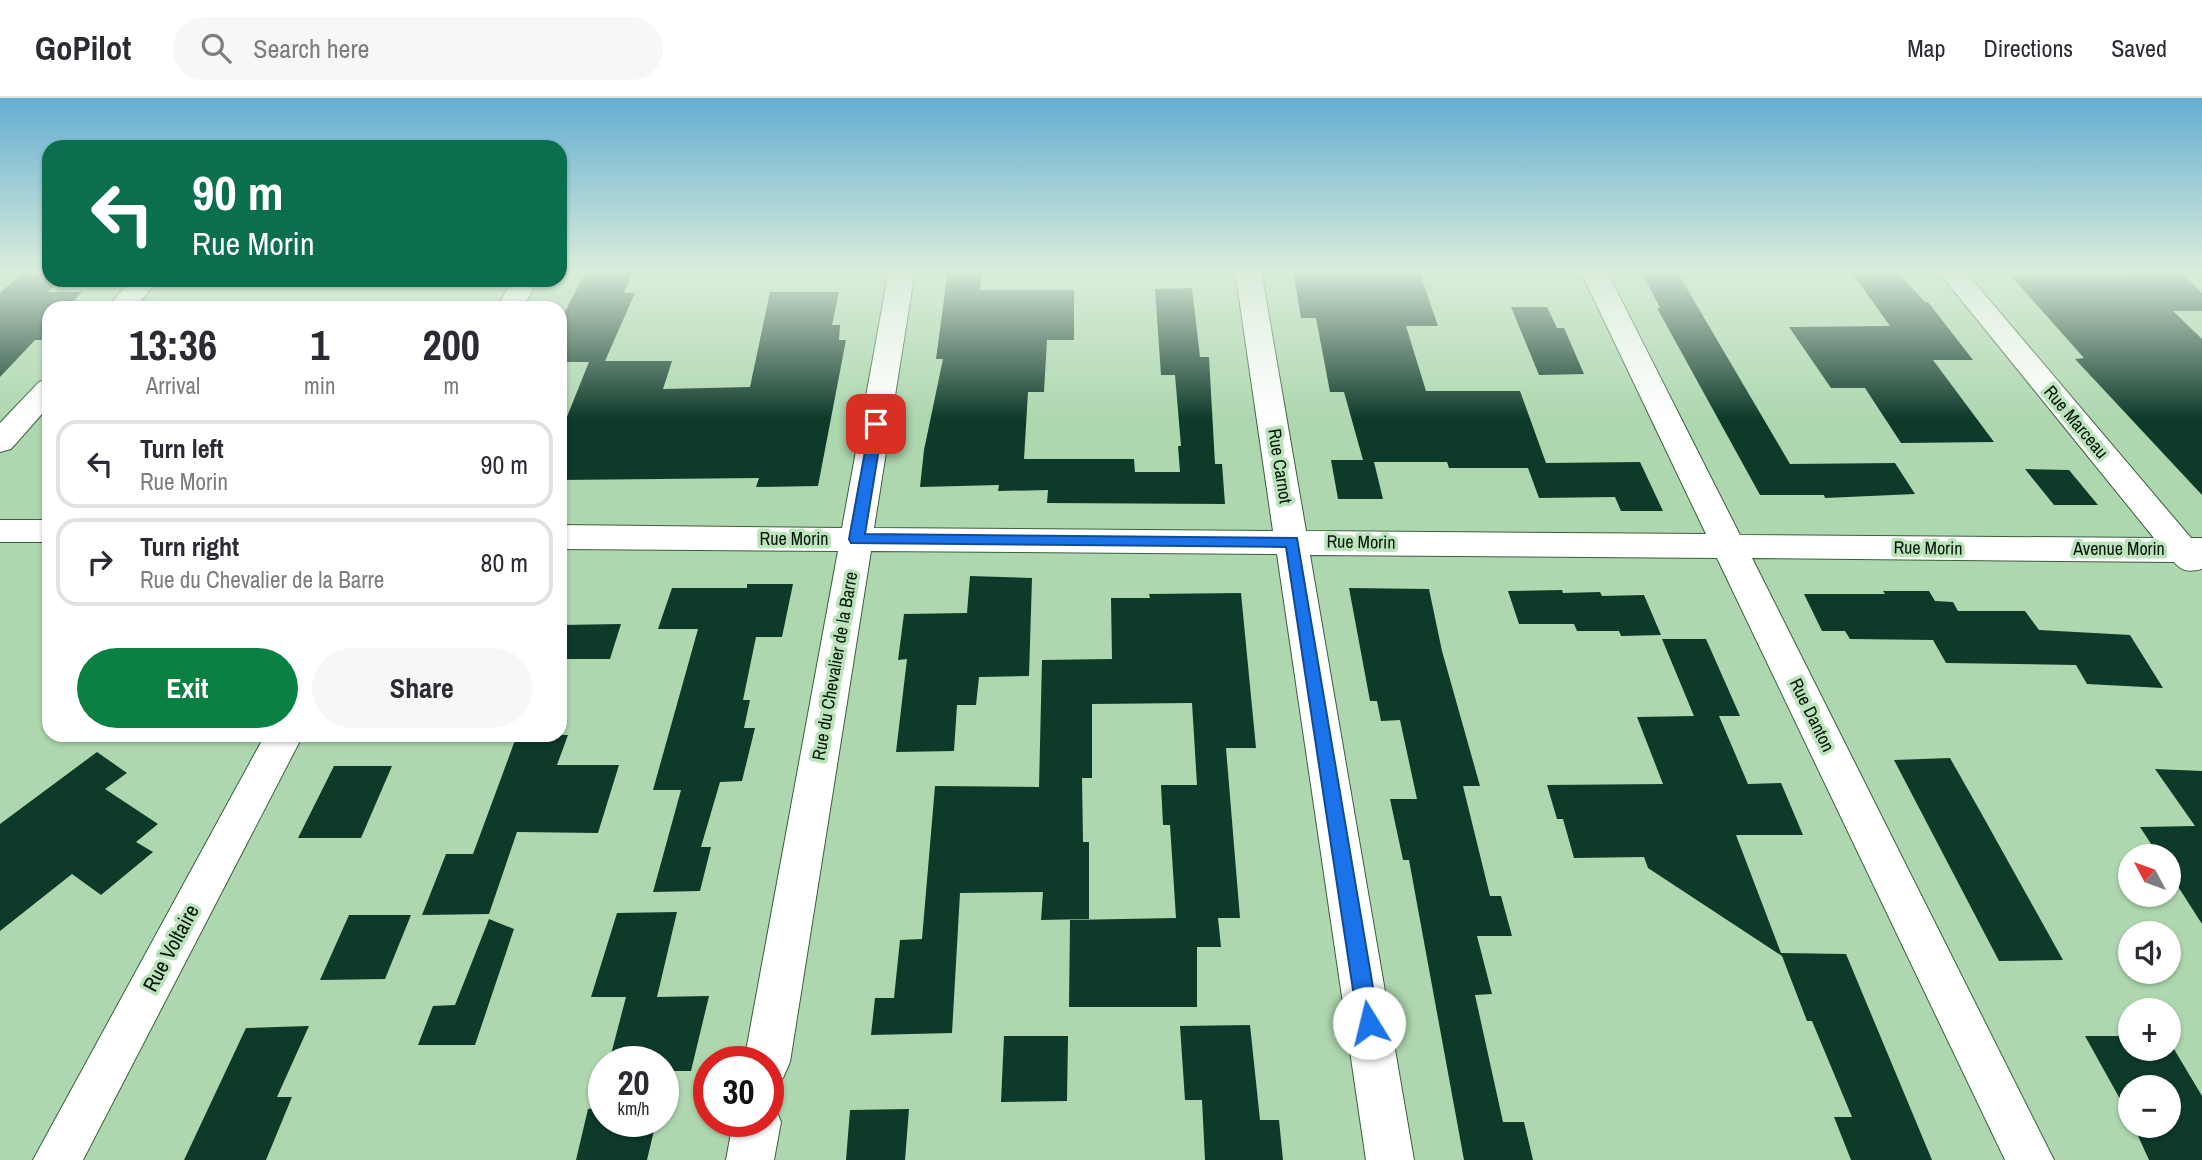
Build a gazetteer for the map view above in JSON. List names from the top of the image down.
{
  "streets": {
    "street": [
      "Rue Marceau",
      "Rue Carnot",
      "Rue Morin",
      "Avenue Morin",
      "Rue du Chevalier de la Barre",
      "Rue Danton",
      "Rue Voltaire"
    ]
  },
  "crossings": [
    ["Rue Marceau", "Avenue Morin"],
    ["Rue Carnot", "Rue Morin"],
    ["Rue Morin", "Avenue Morin"],
    ["Rue Morin", "Rue du Chevalier de la Barre"],
    ["Rue Morin", "Rue Danton"]
  ],
  "north": "top left",
  "page": {
    "header": "GoPilot",
    "search": "Search here",
    "nav": ["Map", "Directions", "Saved"],
    "turn": ["90 m", "Rue Morin"],
    "eta": [
      "13:36",
      "Arrival",
      "1",
      "min",
      "200",
      "m"
    ],
    "list": [
      {
        "name": "Turn left",
        "note": "Rue Morin",
        "value": "90 m"
      },
      {
        "name": "Turn right",
        "note": "Rue du Chevalier de la Barre",
        "value": "80 m"
      }
    ],
    "buttons": ["Exit", "Share"],
    "map_buttons": ["+", "−"],
    "speed": "20 km/h",
    "limit": "30"
  }
}
